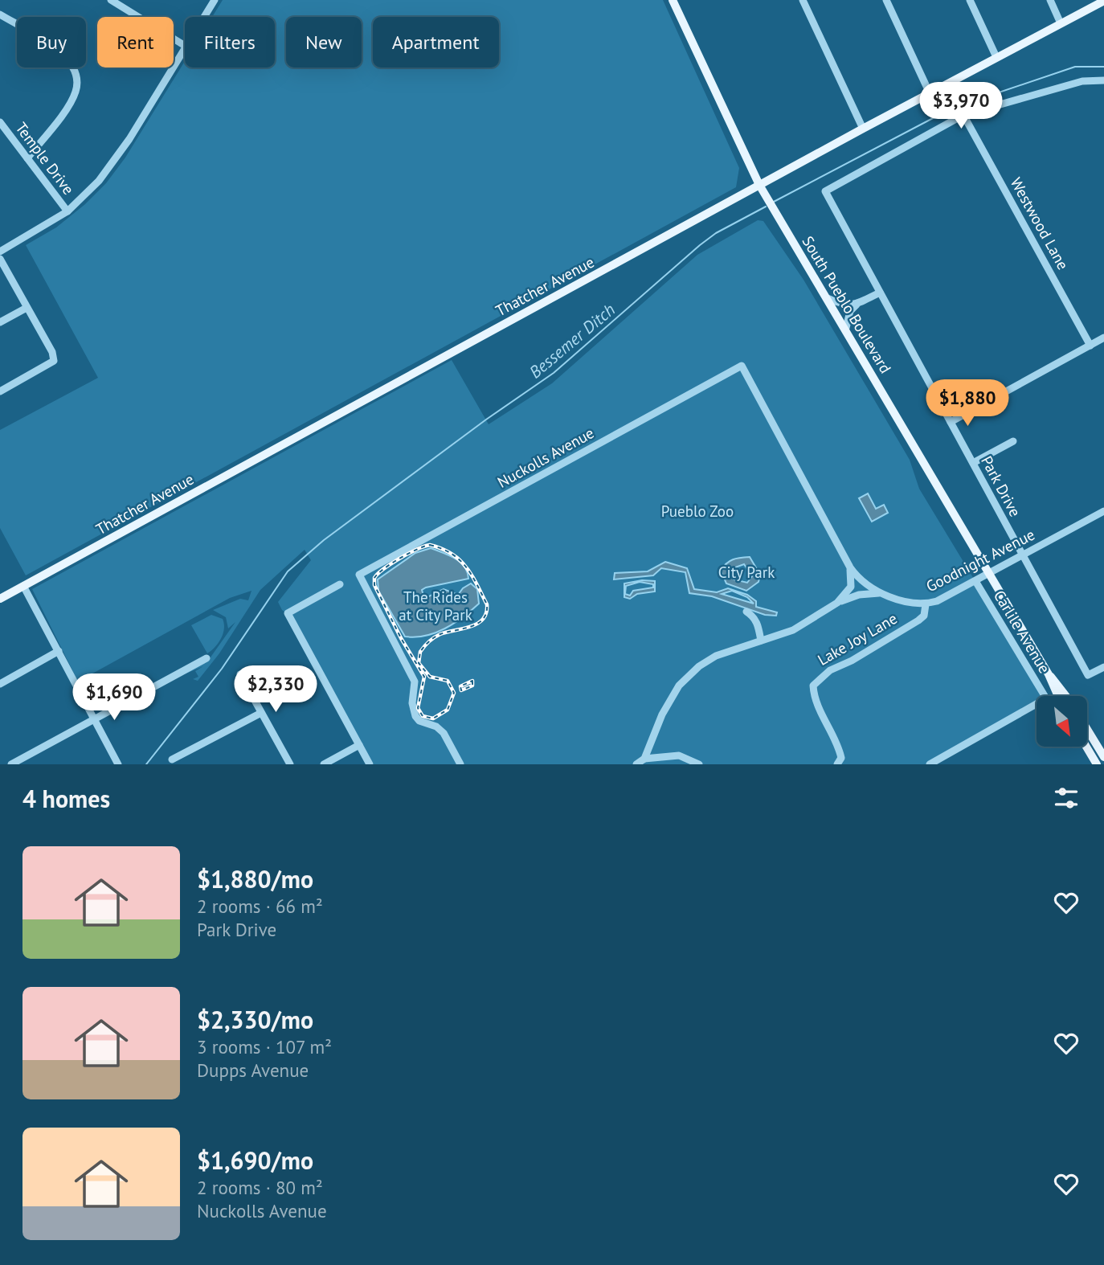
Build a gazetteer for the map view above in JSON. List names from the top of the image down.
{
  "streets": {
    "main road": ["Thatcher Avenue", "South Pueblo Boulevard"],
    "street": [
      "Temple Drive",
      "Westwood Lane",
      "Nuckolls Avenue",
      "Park Drive",
      "Goodnight Avenue",
      "Carlile Avenue",
      "Lake Joy Lane"
    ]
  },
  "crossings": [
    ["Westwood Lane", "Park Drive"],
    ["Thatcher Avenue", "South Pueblo Boulevard"],
    ["South Pueblo Boulevard", "Goodnight Avenue"],
    ["Nuckolls Avenue", "Goodnight Avenue"],
    ["Park Drive", "Goodnight Avenue"],
    ["Goodnight Avenue", "Carlile Avenue"],
    ["Goodnight Avenue", "Lake Joy Lane"]
  ],
  "water": ["Bessemer Ditch"],
  "parks": ["Pueblo Zoo", "City Park", "The Rides at City Park"],
  "north": "bottom right",
  "page": {
    "chip": [
      "Buy",
      "Rent",
      "Filters",
      "New",
      "Apartment"
    ],
    "price": [
      "$3,970",
      "$1,880",
      "$2,330",
      "$1,690"
    ],
    "heading": "4 homes",
    "list": [
      {
        "name": "$1,880/mo",
        "note": "2 rooms · 66 m² · Park Drive"
      },
      {
        "name": "$2,330/mo",
        "note": "3 rooms · 107 m² · Dupps Avenue"
      },
      {
        "name": "$1,690/mo",
        "note": "2 rooms · 80 m² · Nuckolls Avenue"
      }
    ]
  }
}
